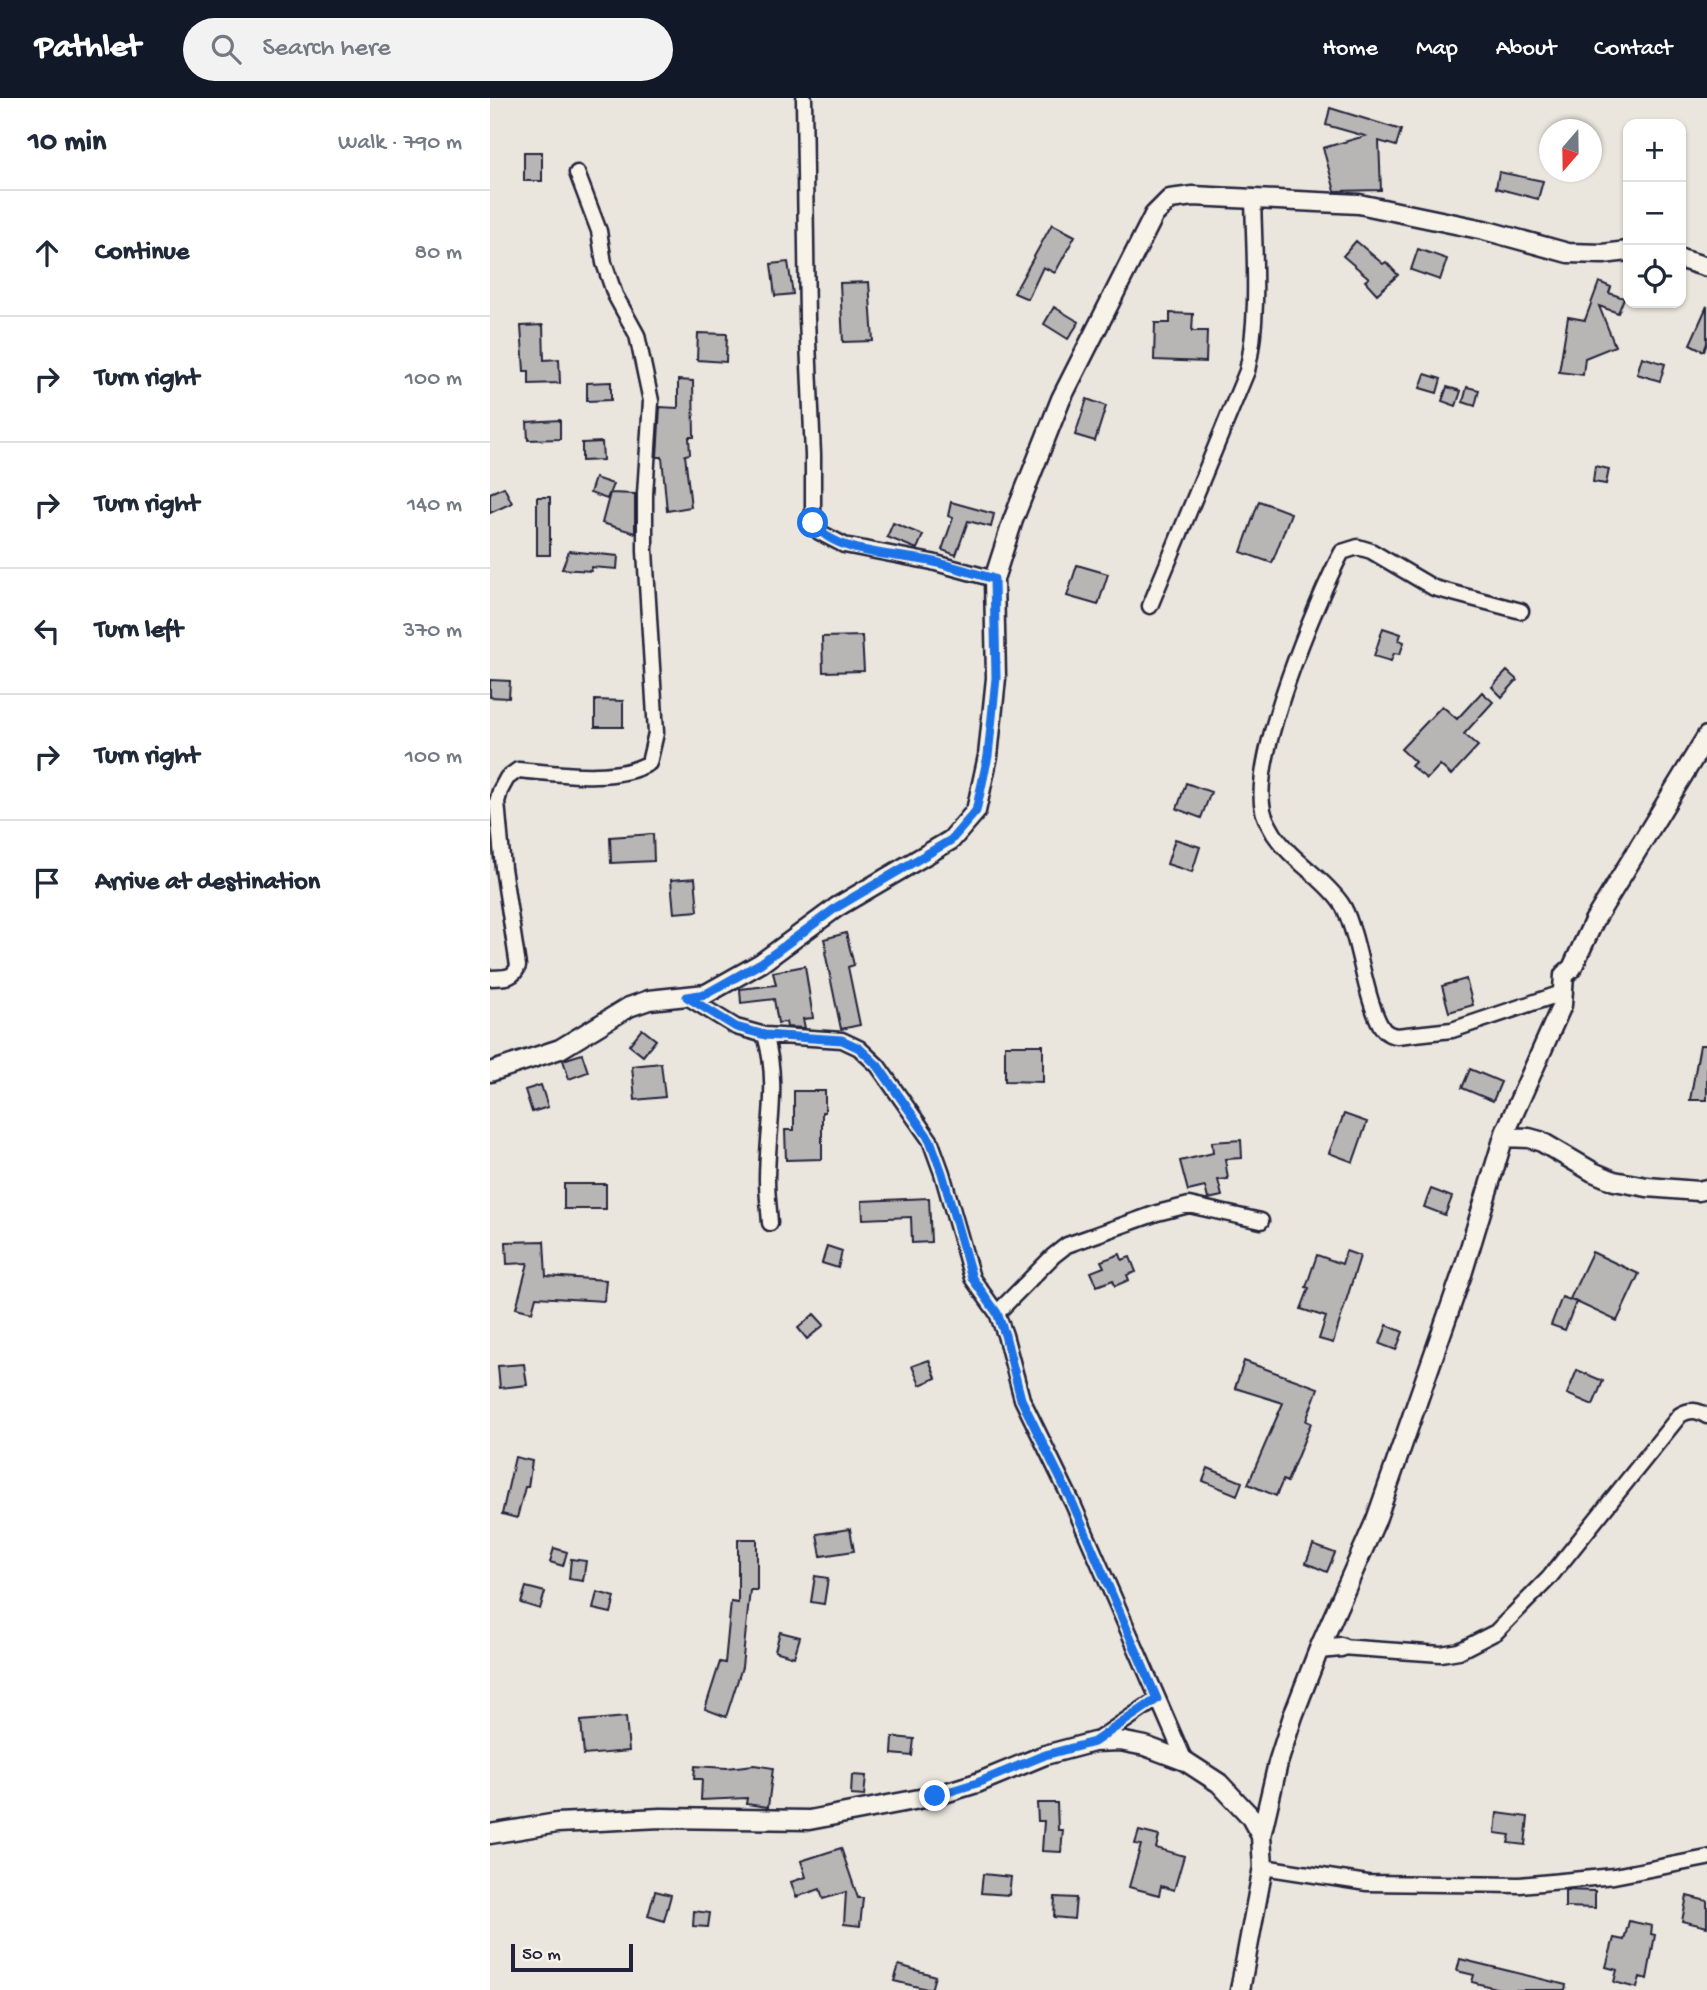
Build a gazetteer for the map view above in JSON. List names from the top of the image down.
{
  "scale_bar": "50 m",
  "north": "bottom",
  "page": {
    "header": "Pathlet",
    "search": "Search here",
    "nav": [
      "Home",
      "Map",
      "About",
      "Contact"
    ],
    "heading": ["10 min", "Walk · 790 m"],
    "map_buttons": ["+", "−"],
    "list": [
      ["Continue", "80 m"],
      ["Turn right", "100 m"],
      ["Turn right", "140 m"],
      ["Turn left", "370 m"],
      ["Turn right", "100 m"],
      "Arrive at destination"
    ],
    "scale": "50 m"
  }
}
